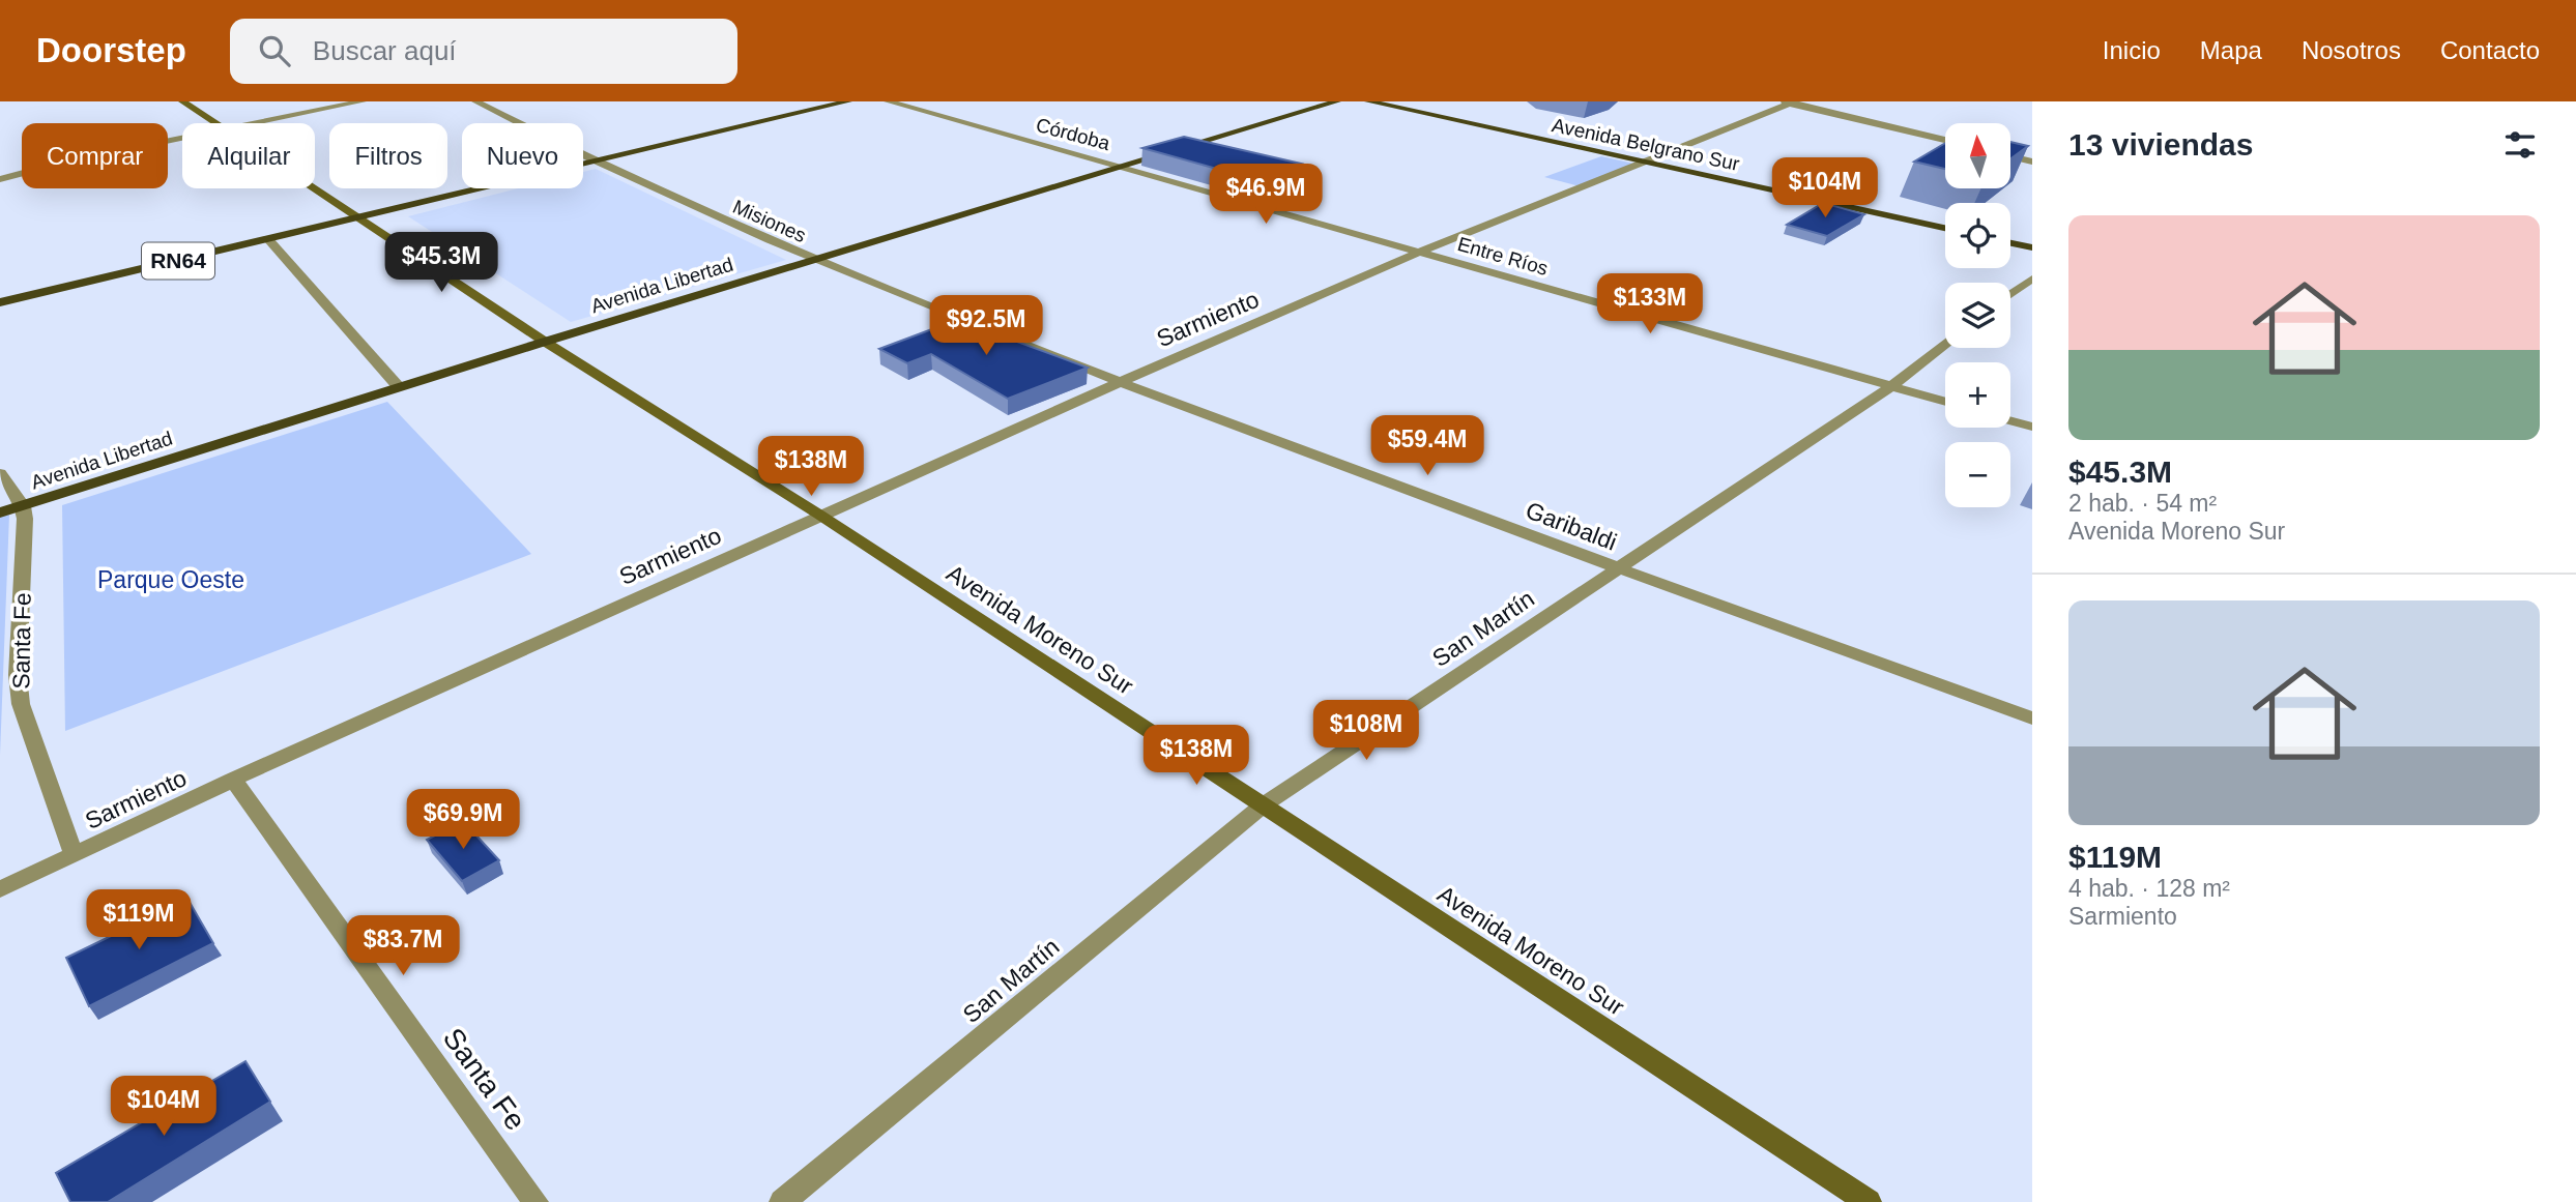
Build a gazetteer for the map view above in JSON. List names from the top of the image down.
{
  "streets": {
    "main road": ["Avenida Belgrano Sur", "RN64", "Avenida Libertad"],
    "street": [
      "Córdoba",
      "Misiones",
      "Entre Ríos",
      "Sarmiento",
      "Garibaldi",
      "San Martín",
      "Avenida Moreno Sur",
      "Santa Fe"
    ]
  },
  "crossings": [
    ["Córdoba", "Entre Ríos"],
    ["Córdoba", "Avenida Libertad"],
    ["Avenida Belgrano Sur", "Sarmiento"],
    ["Misiones", "Avenida Libertad"],
    ["Misiones", "Garibaldi"],
    ["Entre Ríos", "Avenida Libertad"],
    ["Entre Ríos", "Sarmiento"],
    ["Entre Ríos", "San Martín"],
    ["RN64", "Avenida Moreno Sur"],
    ["Avenida Libertad", "Garibaldi"],
    ["Avenida Libertad", "Avenida Moreno Sur"],
    ["Avenida Libertad", "Santa Fe"],
    ["Sarmiento", "Garibaldi"],
    ["Sarmiento", "Avenida Moreno Sur"],
    ["Sarmiento", "Santa Fe"],
    ["Garibaldi", "San Martín"],
    ["San Martín", "Avenida Moreno Sur"]
  ],
  "parks": ["Parque Oeste"],
  "north": "top",
  "page": {
    "header": "Doorstep",
    "search": "Buscar aquí",
    "nav": [
      "Inicio",
      "Mapa",
      "Nosotros",
      "Contacto"
    ],
    "heading": "13 viviendas",
    "map_buttons": ["+", "−"],
    "chip": [
      "Comprar",
      "Alquilar",
      "Filtros",
      "Nuevo"
    ],
    "price": [
      "$104M",
      "$46.9M",
      "$45.3M",
      "$133M",
      "$92.5M",
      "$59.4M",
      "$138M",
      "$108M",
      "$138M",
      "$69.9M",
      "$119M",
      "$83.7M",
      "$104M"
    ],
    "list": [
      {
        "name": "$45.3M",
        "note": "2 hab. · 54 m² · Avenida Moreno Sur"
      },
      {
        "name": "$119M",
        "note": "4 hab. · 128 m² · Sarmiento"
      }
    ]
  }
}
